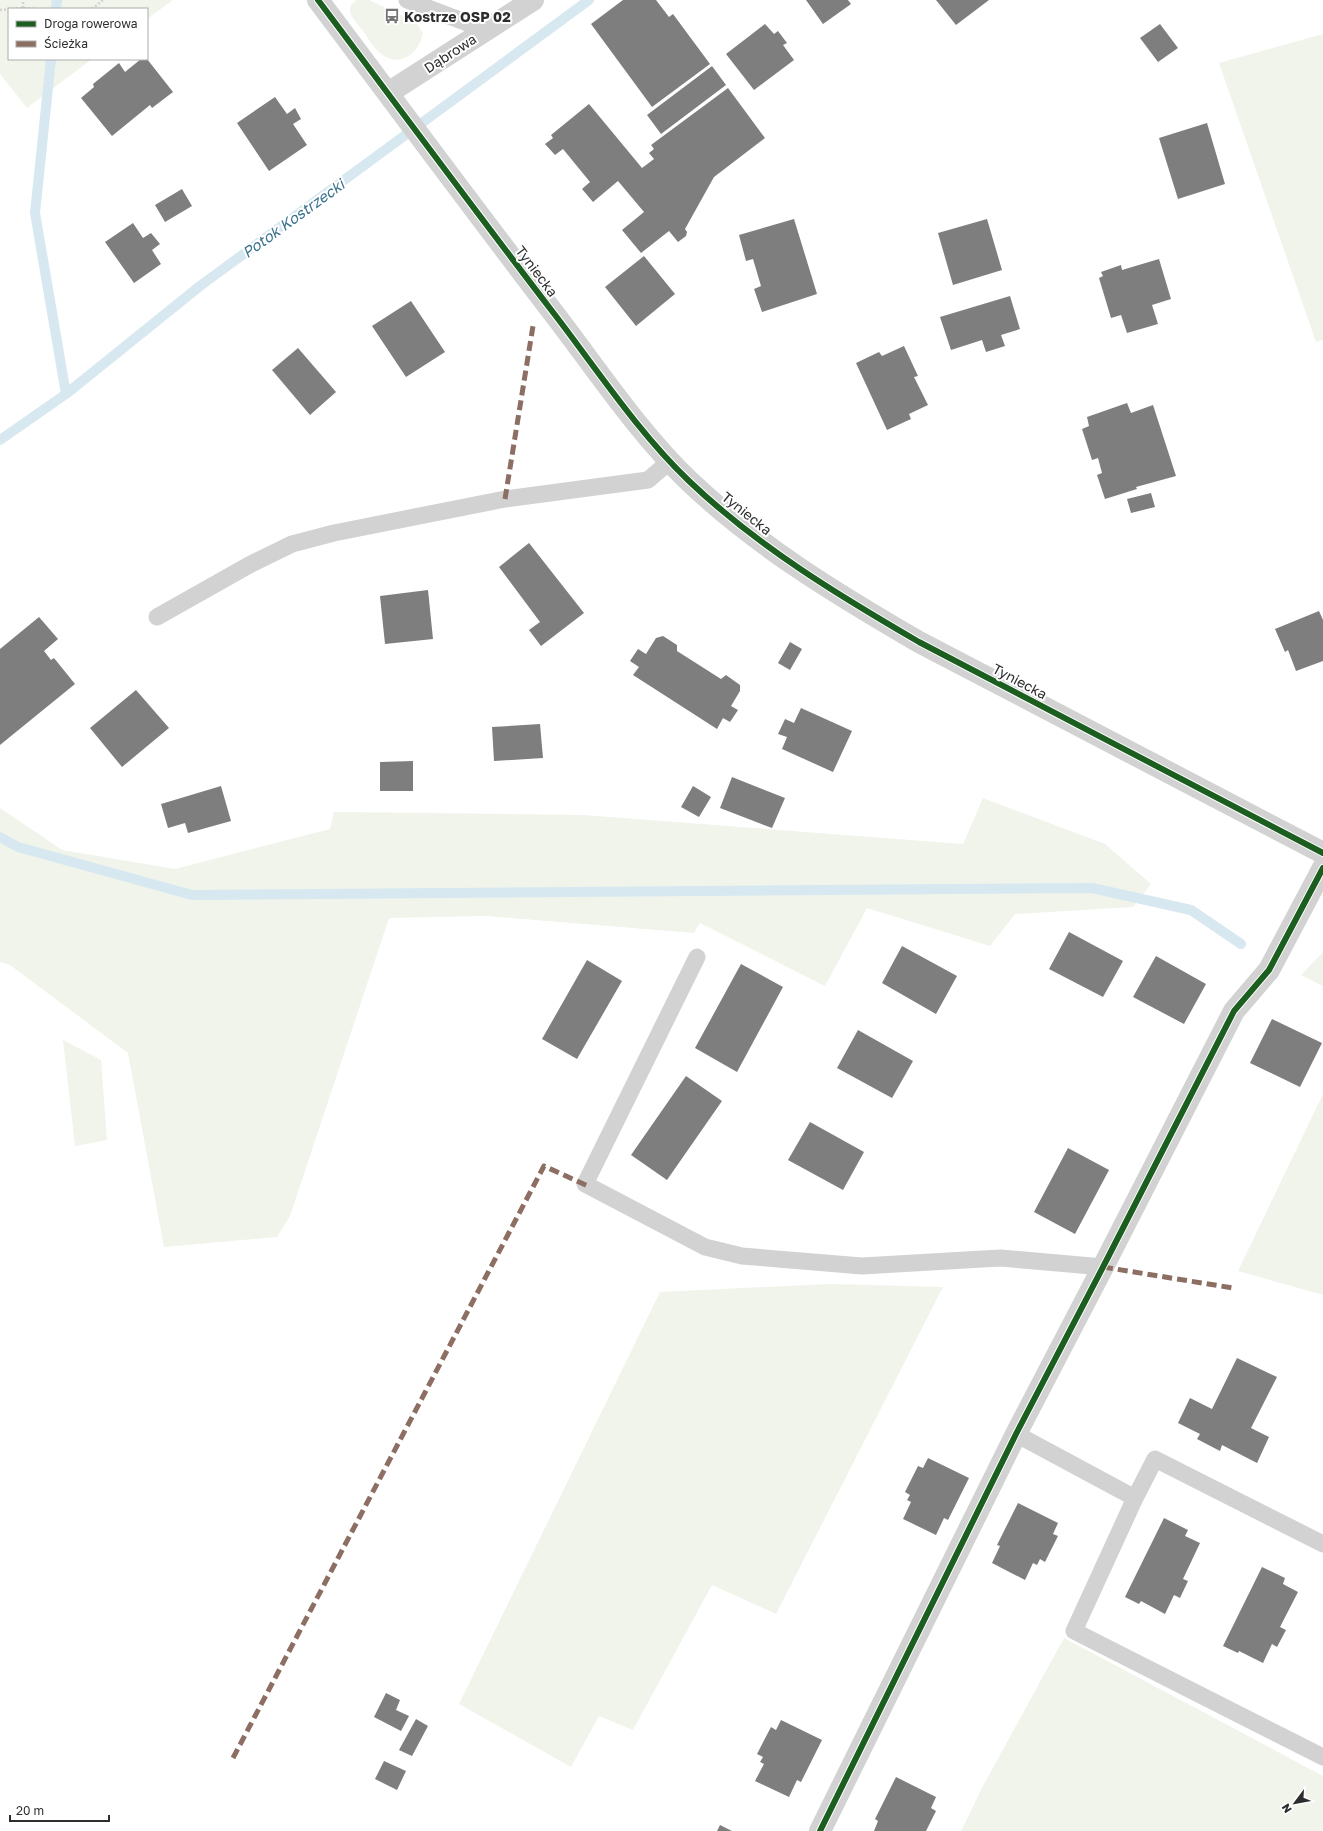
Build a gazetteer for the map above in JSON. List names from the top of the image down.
{
  "streets": {
    "street": ["Dąbrowa", "Tyniecka"]
  },
  "crossings": [
    ["Dąbrowa", "Tyniecka"]
  ],
  "water": ["Potok Kostrzecki"],
  "places": {
    "bus stop": ["Kostrze OSP 02"]
  },
  "legend": ["Droga rowerowa", "Ścieżka"],
  "scale_bar": "20 m",
  "north": "bottom left"
}
